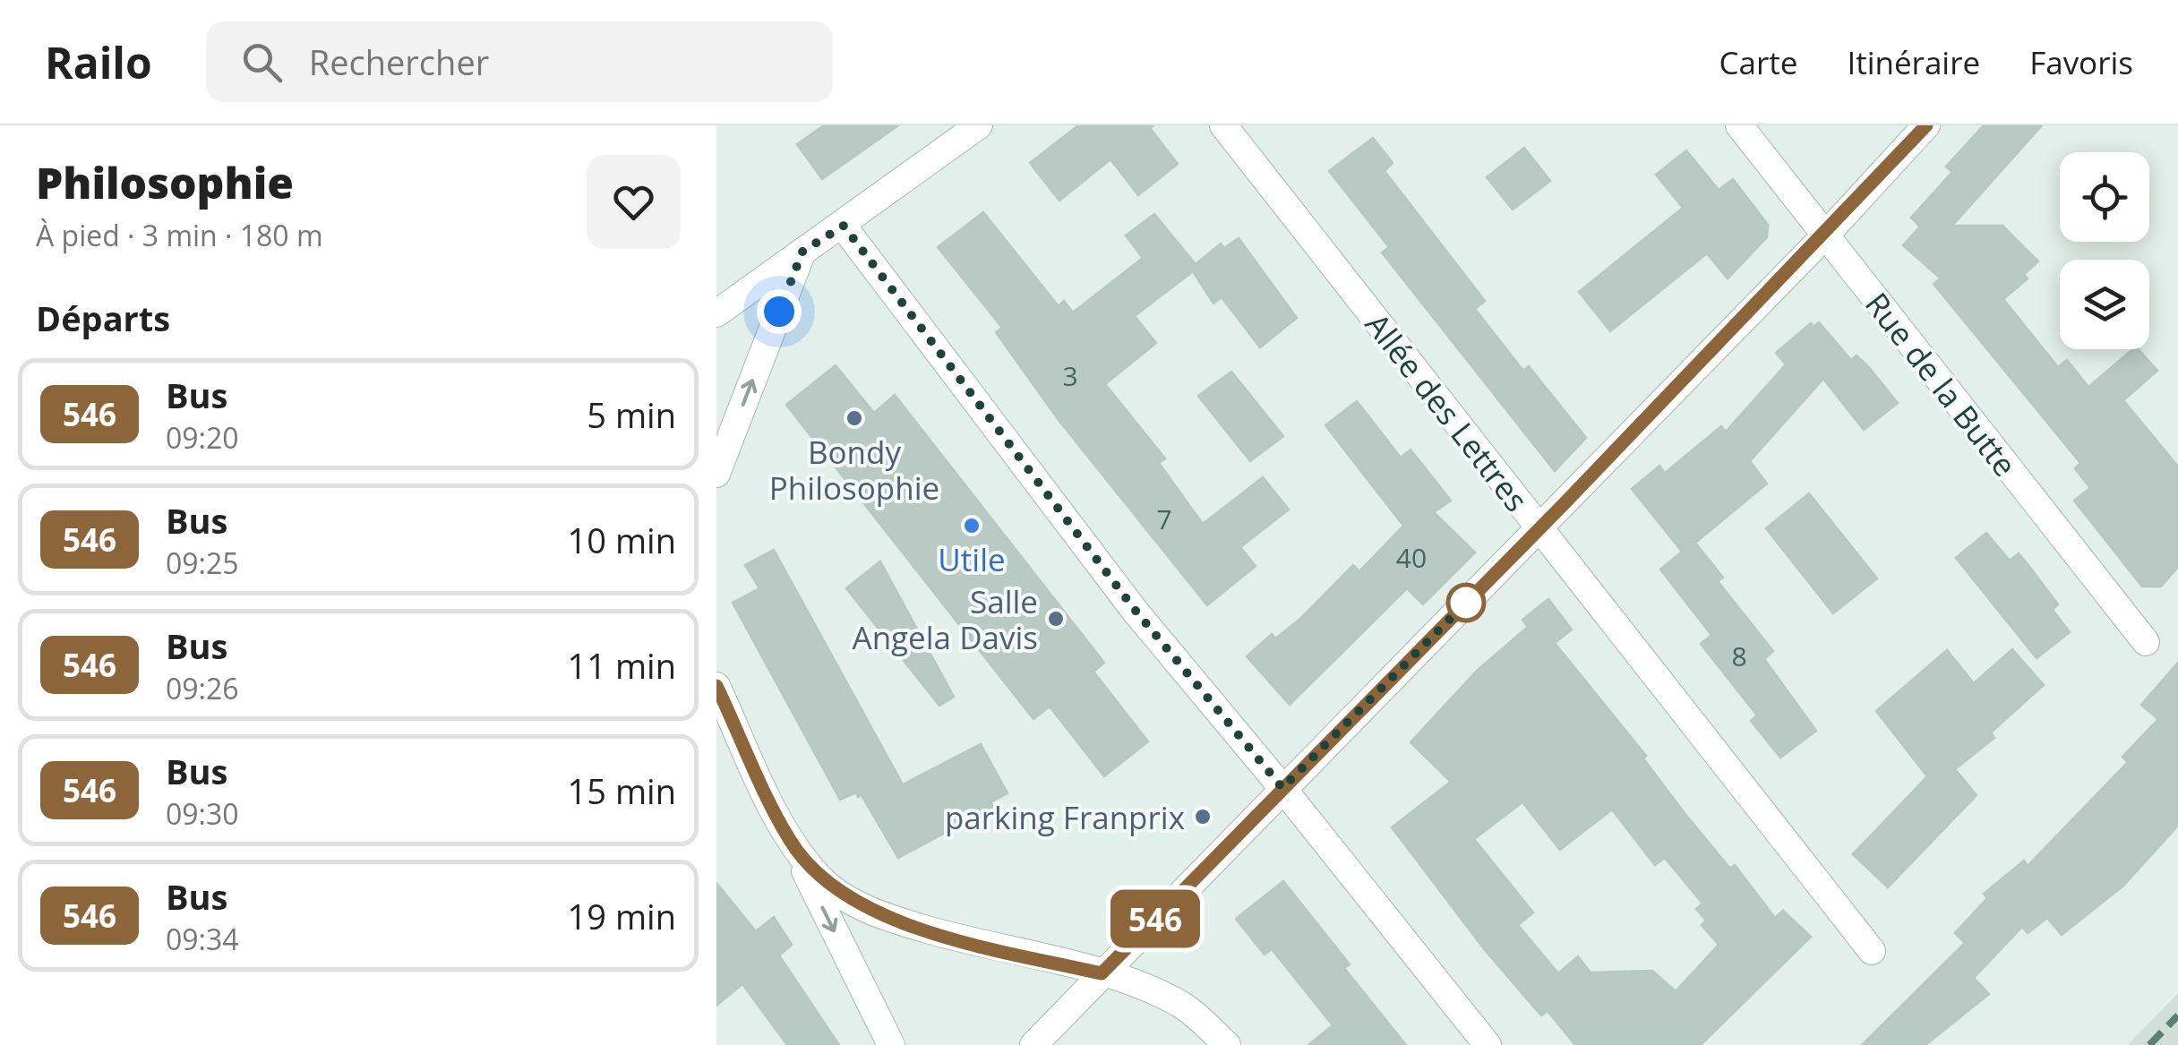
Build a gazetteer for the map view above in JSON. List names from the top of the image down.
{
  "streets": {
    "street": ["Rue de la Butte", "Allée des Lettres"]
  },
  "places": [
    "Bondy Philosophie",
    "Utile",
    "Salle Angela Davis",
    "parking Franprix"
  ],
  "lines": ["bus line 546"],
  "house_numbers": [
    "3",
    "7",
    "40",
    "8"
  ],
  "page": {
    "header": "Railo",
    "search": "Rechercher",
    "nav": ["Carte", "Itinéraire", "Favoris"],
    "heading": [
      ["Philosophie", "À pied · 3 min · 180 m"],
      "Départs"
    ],
    "on_map": "546",
    "list": [
      {
        "mark": "546",
        "name": "Bus",
        "note": "09:20",
        "value": "5 min"
      },
      {
        "mark": "546",
        "name": "Bus",
        "note": "09:25",
        "value": "10 min"
      },
      {
        "mark": "546",
        "name": "Bus",
        "note": "09:26",
        "value": "11 min"
      },
      {
        "mark": "546",
        "name": "Bus",
        "note": "09:30",
        "value": "15 min"
      },
      {
        "mark": "546",
        "name": "Bus",
        "note": "09:34",
        "value": "19 min"
      }
    ]
  }
}
